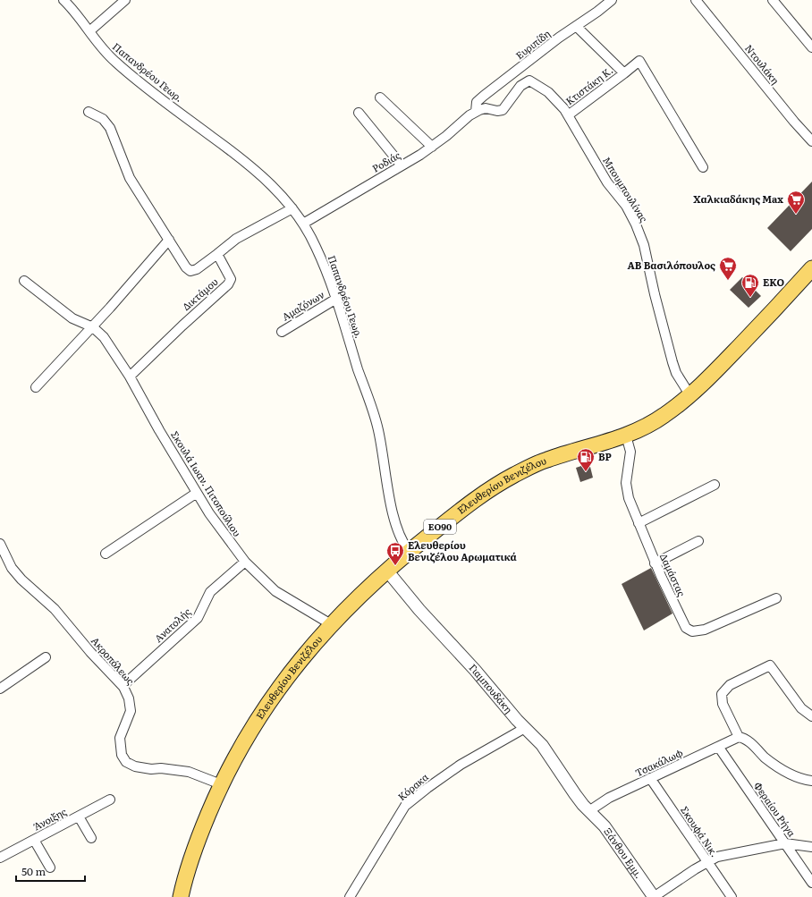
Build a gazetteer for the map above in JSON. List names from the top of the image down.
{
  "streets": {
    "main road": ["Ελευθερίου Βενιζέλου", "ΕΟ90"],
    "street": [
      "Ευριπίδη",
      "Ντουλάκη",
      "Παπανδρέου Γεωρ.",
      "Κτιστάκη Κ.",
      "Ροδιάς",
      "Μπουμπουλίνας",
      "Δικτάμου",
      "Αμαζόνων",
      "Σκουλά Ιωαν. Πιτοπούλιου",
      "Δαμάστας",
      "Ανατολής",
      "Ακροπόλεως",
      "Γιαμπουδάκη",
      "Τσακάλωφ",
      "Κόρακα",
      "Φεραίου Ρήγα",
      "Άνοιξης",
      "Σκουφά Νικ.",
      "Ξάνθου Εμμ."
    ]
  },
  "crossings": [
    ["Ευριπίδη", "Ροδιάς"],
    ["Ευριπίδη", "Μπουμπουλίνας"],
    ["Παπανδρέου Γεωρ.", "Ροδιάς"],
    ["Παπανδρέου Γεωρ.", "Αμαζόνων"],
    ["Παπανδρέου Γεωρ.", "Ελευθερίου Βενιζέλου"],
    ["Κτιστάκη Κ.", "Μπουμπουλίνας"],
    ["Ροδιάς", "Μπουμπουλίνας"],
    ["Μπουμπουλίνας", "Ελευθερίου Βενιζέλου"],
    ["Δικτάμου", "Σκουλά Ιωαν. Πιτοπούλιου"],
    ["Σκουλά Ιωαν. Πιτοπούλιου", "Ελευθερίου Βενιζέλου"],
    ["Σκουλά Ιωαν. Πιτοπούλιου", "Ανατολής"],
    ["Ελευθερίου Βενιζέλου", "Δαμάστας"],
    ["Ελευθερίου Βενιζέλου", "Ακροπόλεως"],
    ["Ελευθερίου Βενιζέλου", "Γιαμπουδάκη"],
    ["Ανατολής", "Ακροπόλεως"],
    ["Γιαμπουδάκη", "Τσακάλωφ"],
    ["Γιαμπουδάκη", "Κόρακα"],
    ["Γιαμπουδάκη", "Ξάνθου Εμμ."],
    ["Τσακάλωφ", "Φεραίου Ρήγα"],
    ["Τσακάλωφ", "Σκουφά Νικ."],
    ["Τσακάλωφ", "Ξάνθου Εμμ."]
  ],
  "places": {
    "supermarket": ["Χαλκιαδάκης Max", "ΑΒ Βασιλόπουλος"],
    "fuel station": ["EKO", "BP"],
    "bus stop": ["Ελευθερίου Βενιζέλου Αρωματικά"]
  },
  "scale_bar": "50 m"
}
